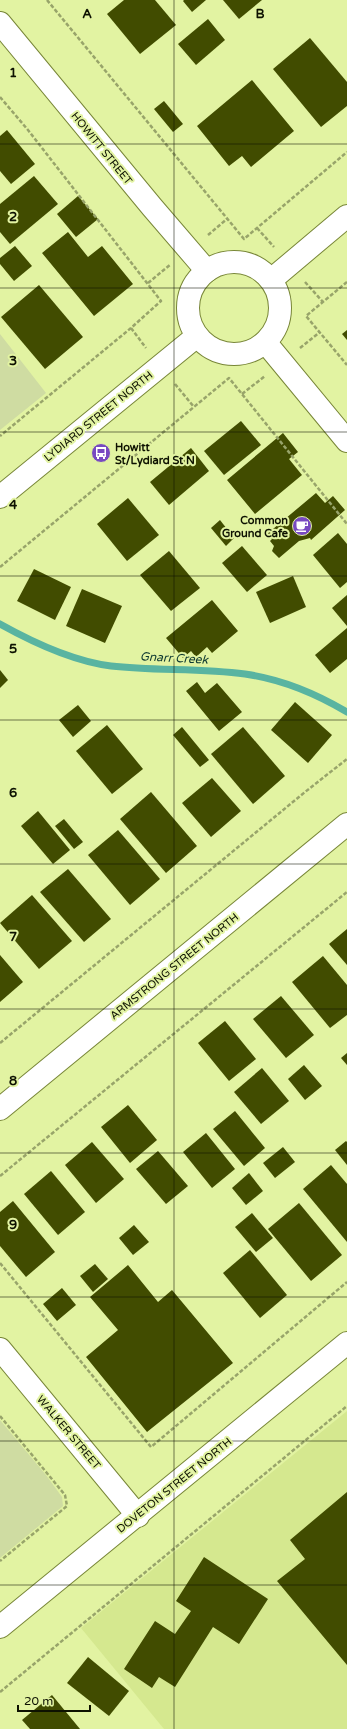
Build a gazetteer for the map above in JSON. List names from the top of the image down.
{
  "streets": {
    "street": [
      "HOWITT STREET",
      "LYDIARD STREET NORTH",
      "ARMSTRONG STREET NORTH",
      "WALKER STREET",
      "DOVETON STREET NORTH"
    ]
  },
  "crossings": [
    ["HOWITT STREET", "LYDIARD STREET NORTH"],
    ["WALKER STREET", "DOVETON STREET NORTH"]
  ],
  "water": ["Gnarr Creek"],
  "places": {
    "bus stop": ["Howitt St/Lydiard St N"],
    "cafe": ["Common Ground Cafe"]
  },
  "scale_bar": "20 m",
  "grid": {
    "columns": ["A", "B"],
    "rows": [
      "1",
      "2",
      "3",
      "4",
      "5",
      "6",
      "7",
      "8",
      "9"
    ]
  }
}
